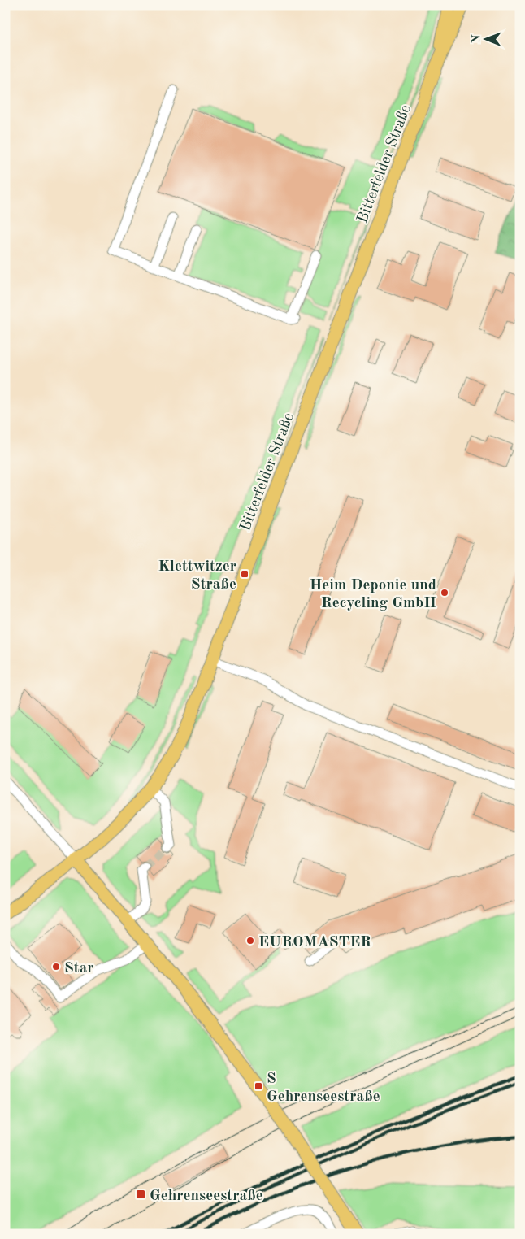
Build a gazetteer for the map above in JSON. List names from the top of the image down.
{
  "streets": {
    "main road": ["Bitterfelder Straße"]
  },
  "places": {
    "transit": ["Klettwitzer Straße", "S Gehrenseestraße", "Gehrenseestraße"],
    "other": ["Heim Deponie und Recycling GmbH", "EUROMASTER", "Star"]
  },
  "north": "left"
}
